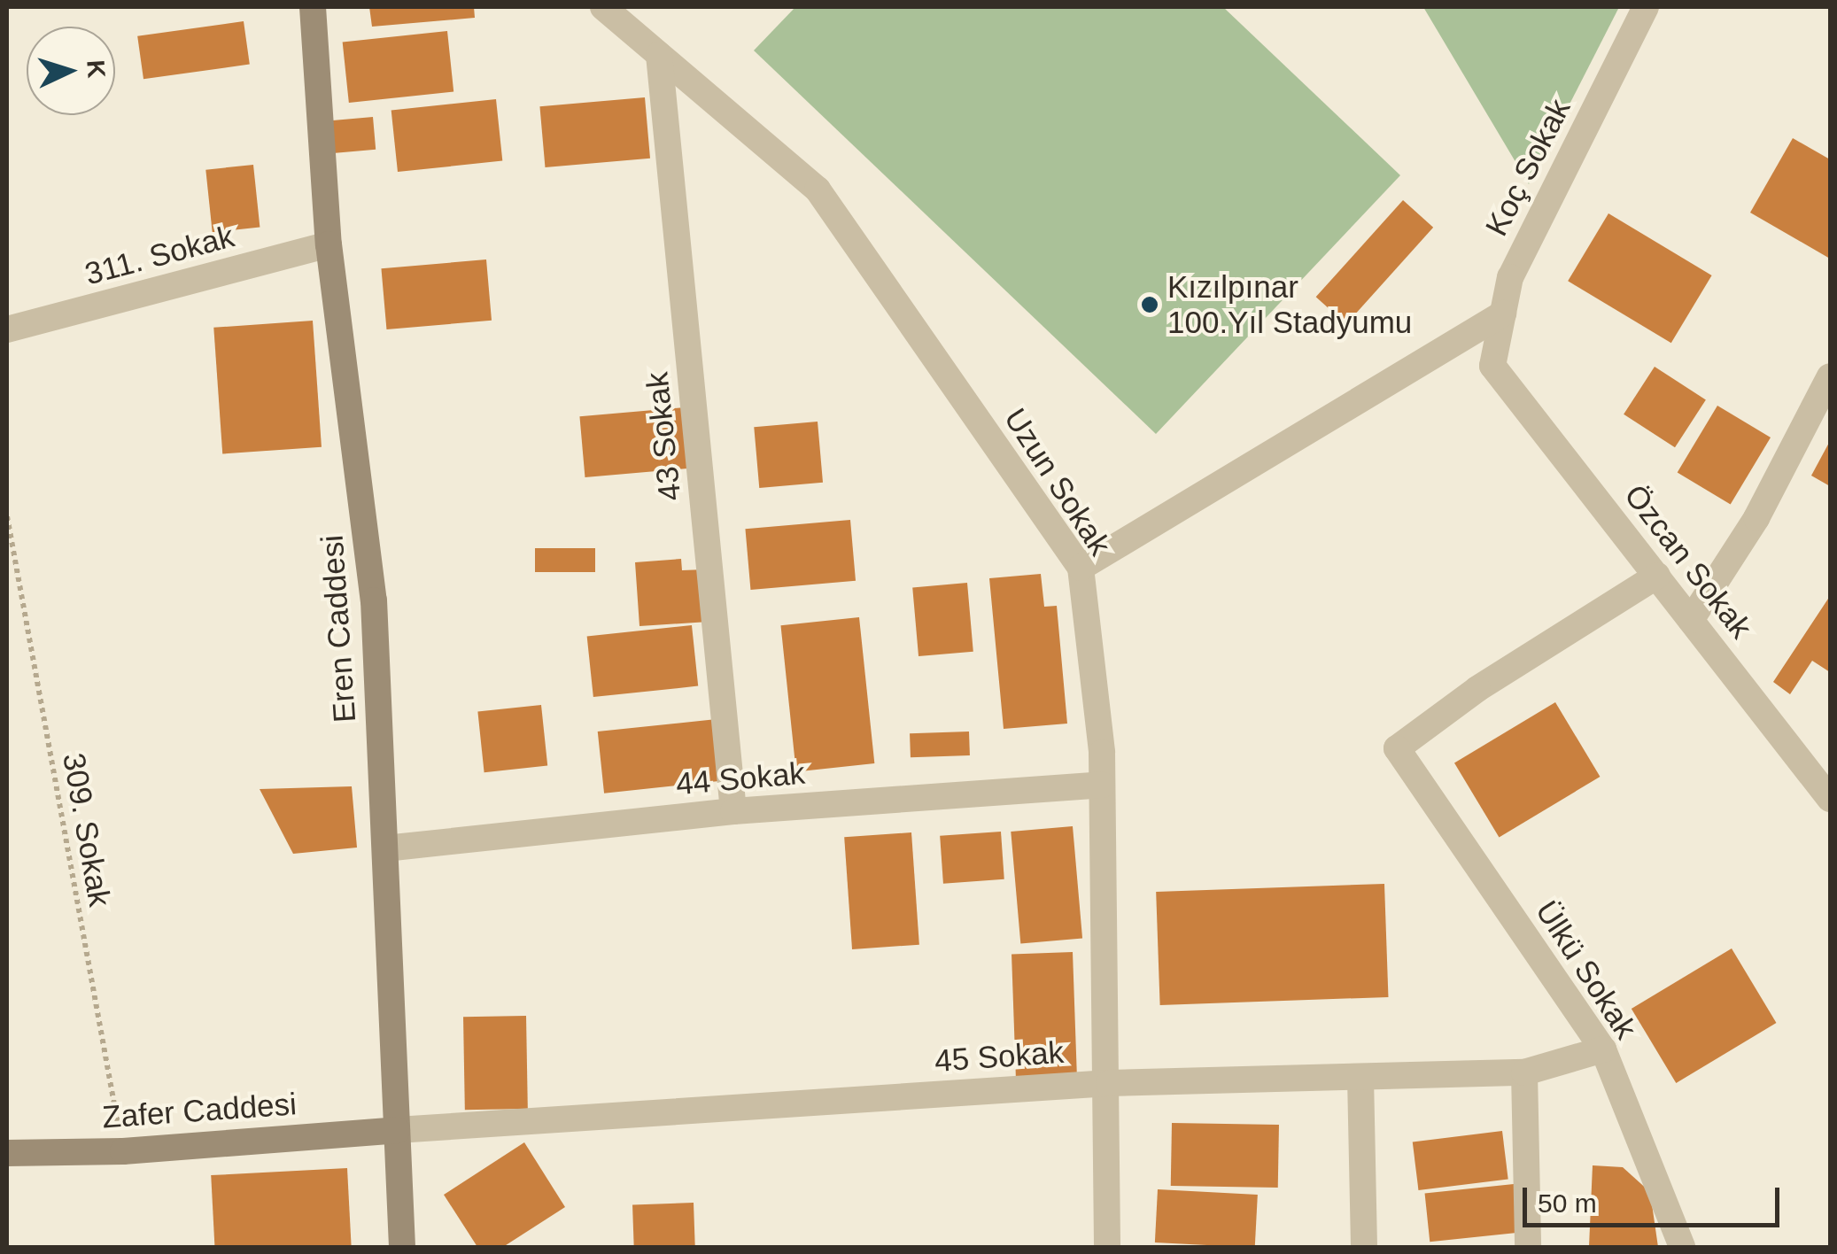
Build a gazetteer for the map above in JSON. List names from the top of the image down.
{
  "streets": {
    "street": [
      "Koç Sokak",
      "311. Sokak",
      "43 Sokak",
      "Uzun Sokak",
      "Özcan Sokak",
      "Eren Caddesi",
      "44 Sokak",
      "Ülkü Sokak",
      "45 Sokak",
      "Zafer Caddesi"
    ],
    "path": ["309. Sokak"]
  },
  "crossings": [
    ["Koç Sokak", "Özcan Sokak"],
    ["311. Sokak", "Eren Caddesi"],
    ["43 Sokak", "Uzun Sokak"],
    ["43 Sokak", "44 Sokak"],
    ["Uzun Sokak", "44 Sokak"],
    ["Uzun Sokak", "45 Sokak"],
    ["Özcan Sokak", "Ülkü Sokak"],
    ["Eren Caddesi", "44 Sokak"],
    ["Eren Caddesi", "45 Sokak"],
    ["Eren Caddesi", "Zafer Caddesi"],
    ["309. Sokak", "Zafer Caddesi"],
    ["Ülkü Sokak", "45 Sokak"],
    ["45 Sokak", "Zafer Caddesi"]
  ],
  "places": ["Kızılpınar 100.Yıl Stadyumu"],
  "scale_bar": "50 m",
  "north": "right"
}
